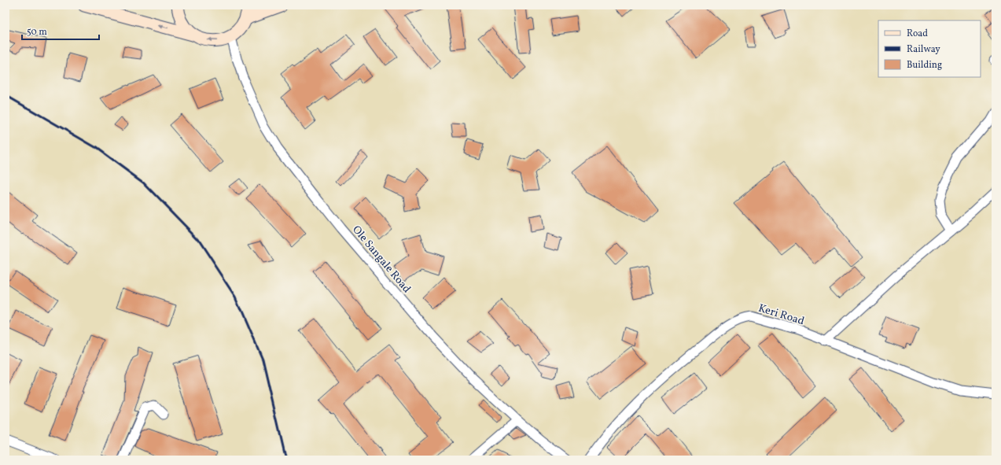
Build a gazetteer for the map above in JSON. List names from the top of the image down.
{
  "streets": {
    "street": ["Ole Sangale Road", "Keri Road"]
  },
  "legend": ["Road", "Railway", "Building"],
  "scale_bar": "50 m"
}
